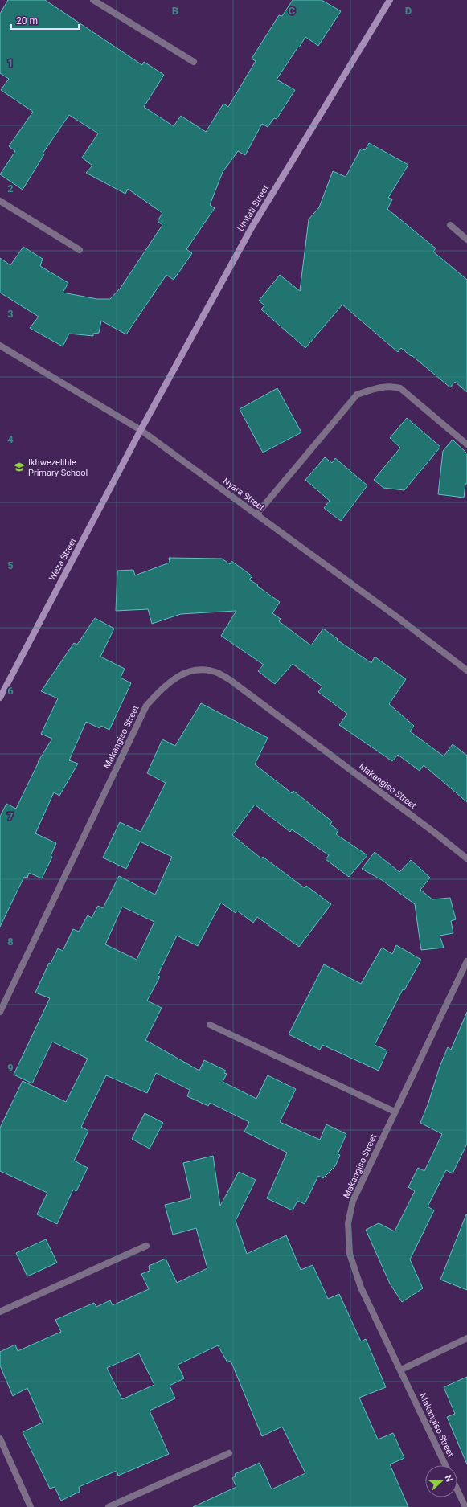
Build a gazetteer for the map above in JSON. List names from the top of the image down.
{
  "streets": {
    "street": [
      "Umtati Street",
      "Nyara Street",
      "Weza Street",
      "Makangiso Street"
    ]
  },
  "crossings": [
    ["Umtati Street", "Nyara Street"],
    ["Umtati Street", "Weza Street"],
    ["Nyara Street", "Weza Street"]
  ],
  "places": {
    "school or university": ["Ikhwezelihle Primary School"]
  },
  "scale_bar": "20 m",
  "north": "right",
  "grid": {
    "columns": ["B", "C", "D"],
    "rows": [
      "1",
      "2",
      "3",
      "4",
      "5",
      "6",
      "7",
      "8",
      "9"
    ]
  }
}
